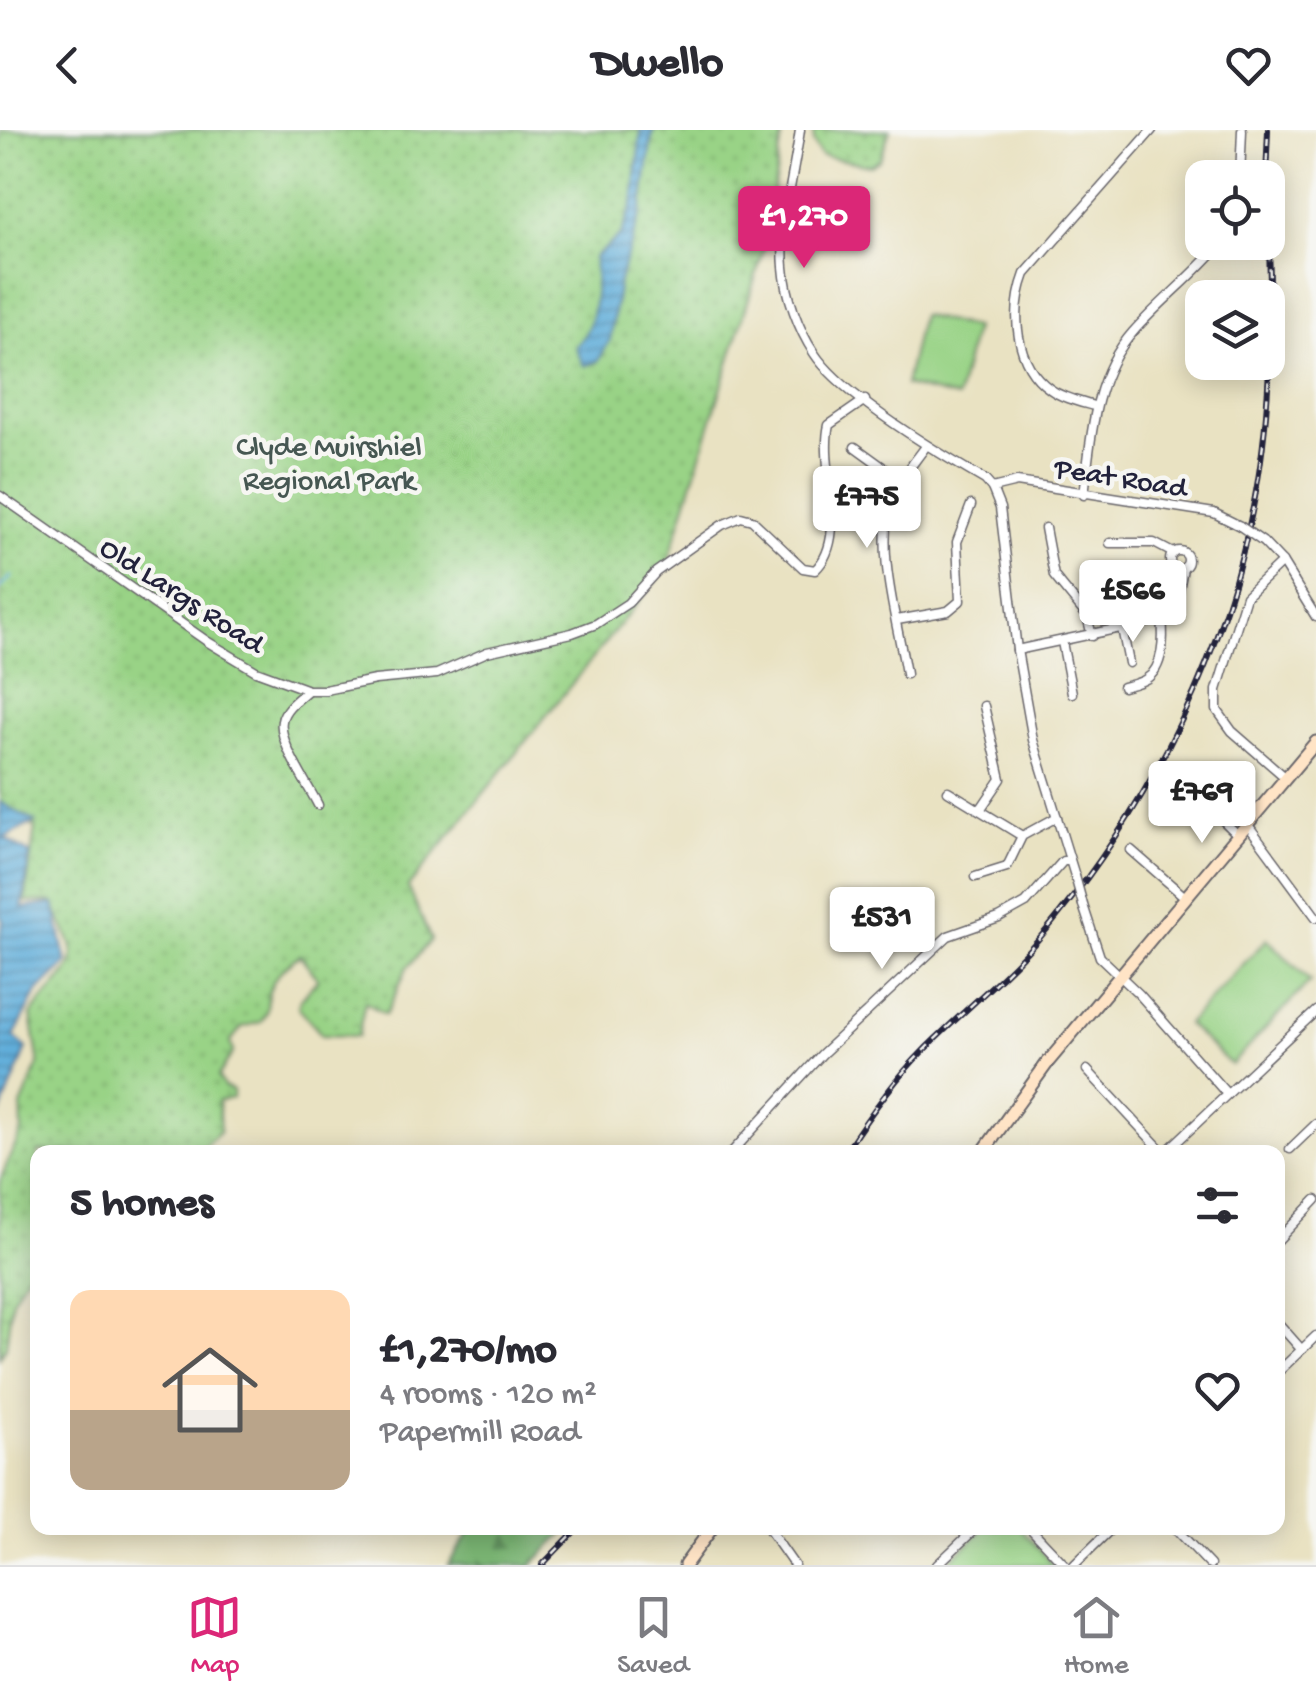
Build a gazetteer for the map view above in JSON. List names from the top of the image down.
{
  "streets": {
    "street": ["Peat Road", "Old Largs Road"]
  },
  "parks": ["Clyde Muirshiel Regional Park"],
  "page": {
    "header": "Dwello",
    "price": [
      "£1,270",
      "£775",
      "£566",
      "£769",
      "£531"
    ],
    "heading": "5 homes",
    "list": [
      {
        "name": "£1,270/mo",
        "note": "4 rooms · 120 m² · Papermill Road"
      }
    ],
    "tabs": ["Map", "Saved", "Home"]
  }
}
